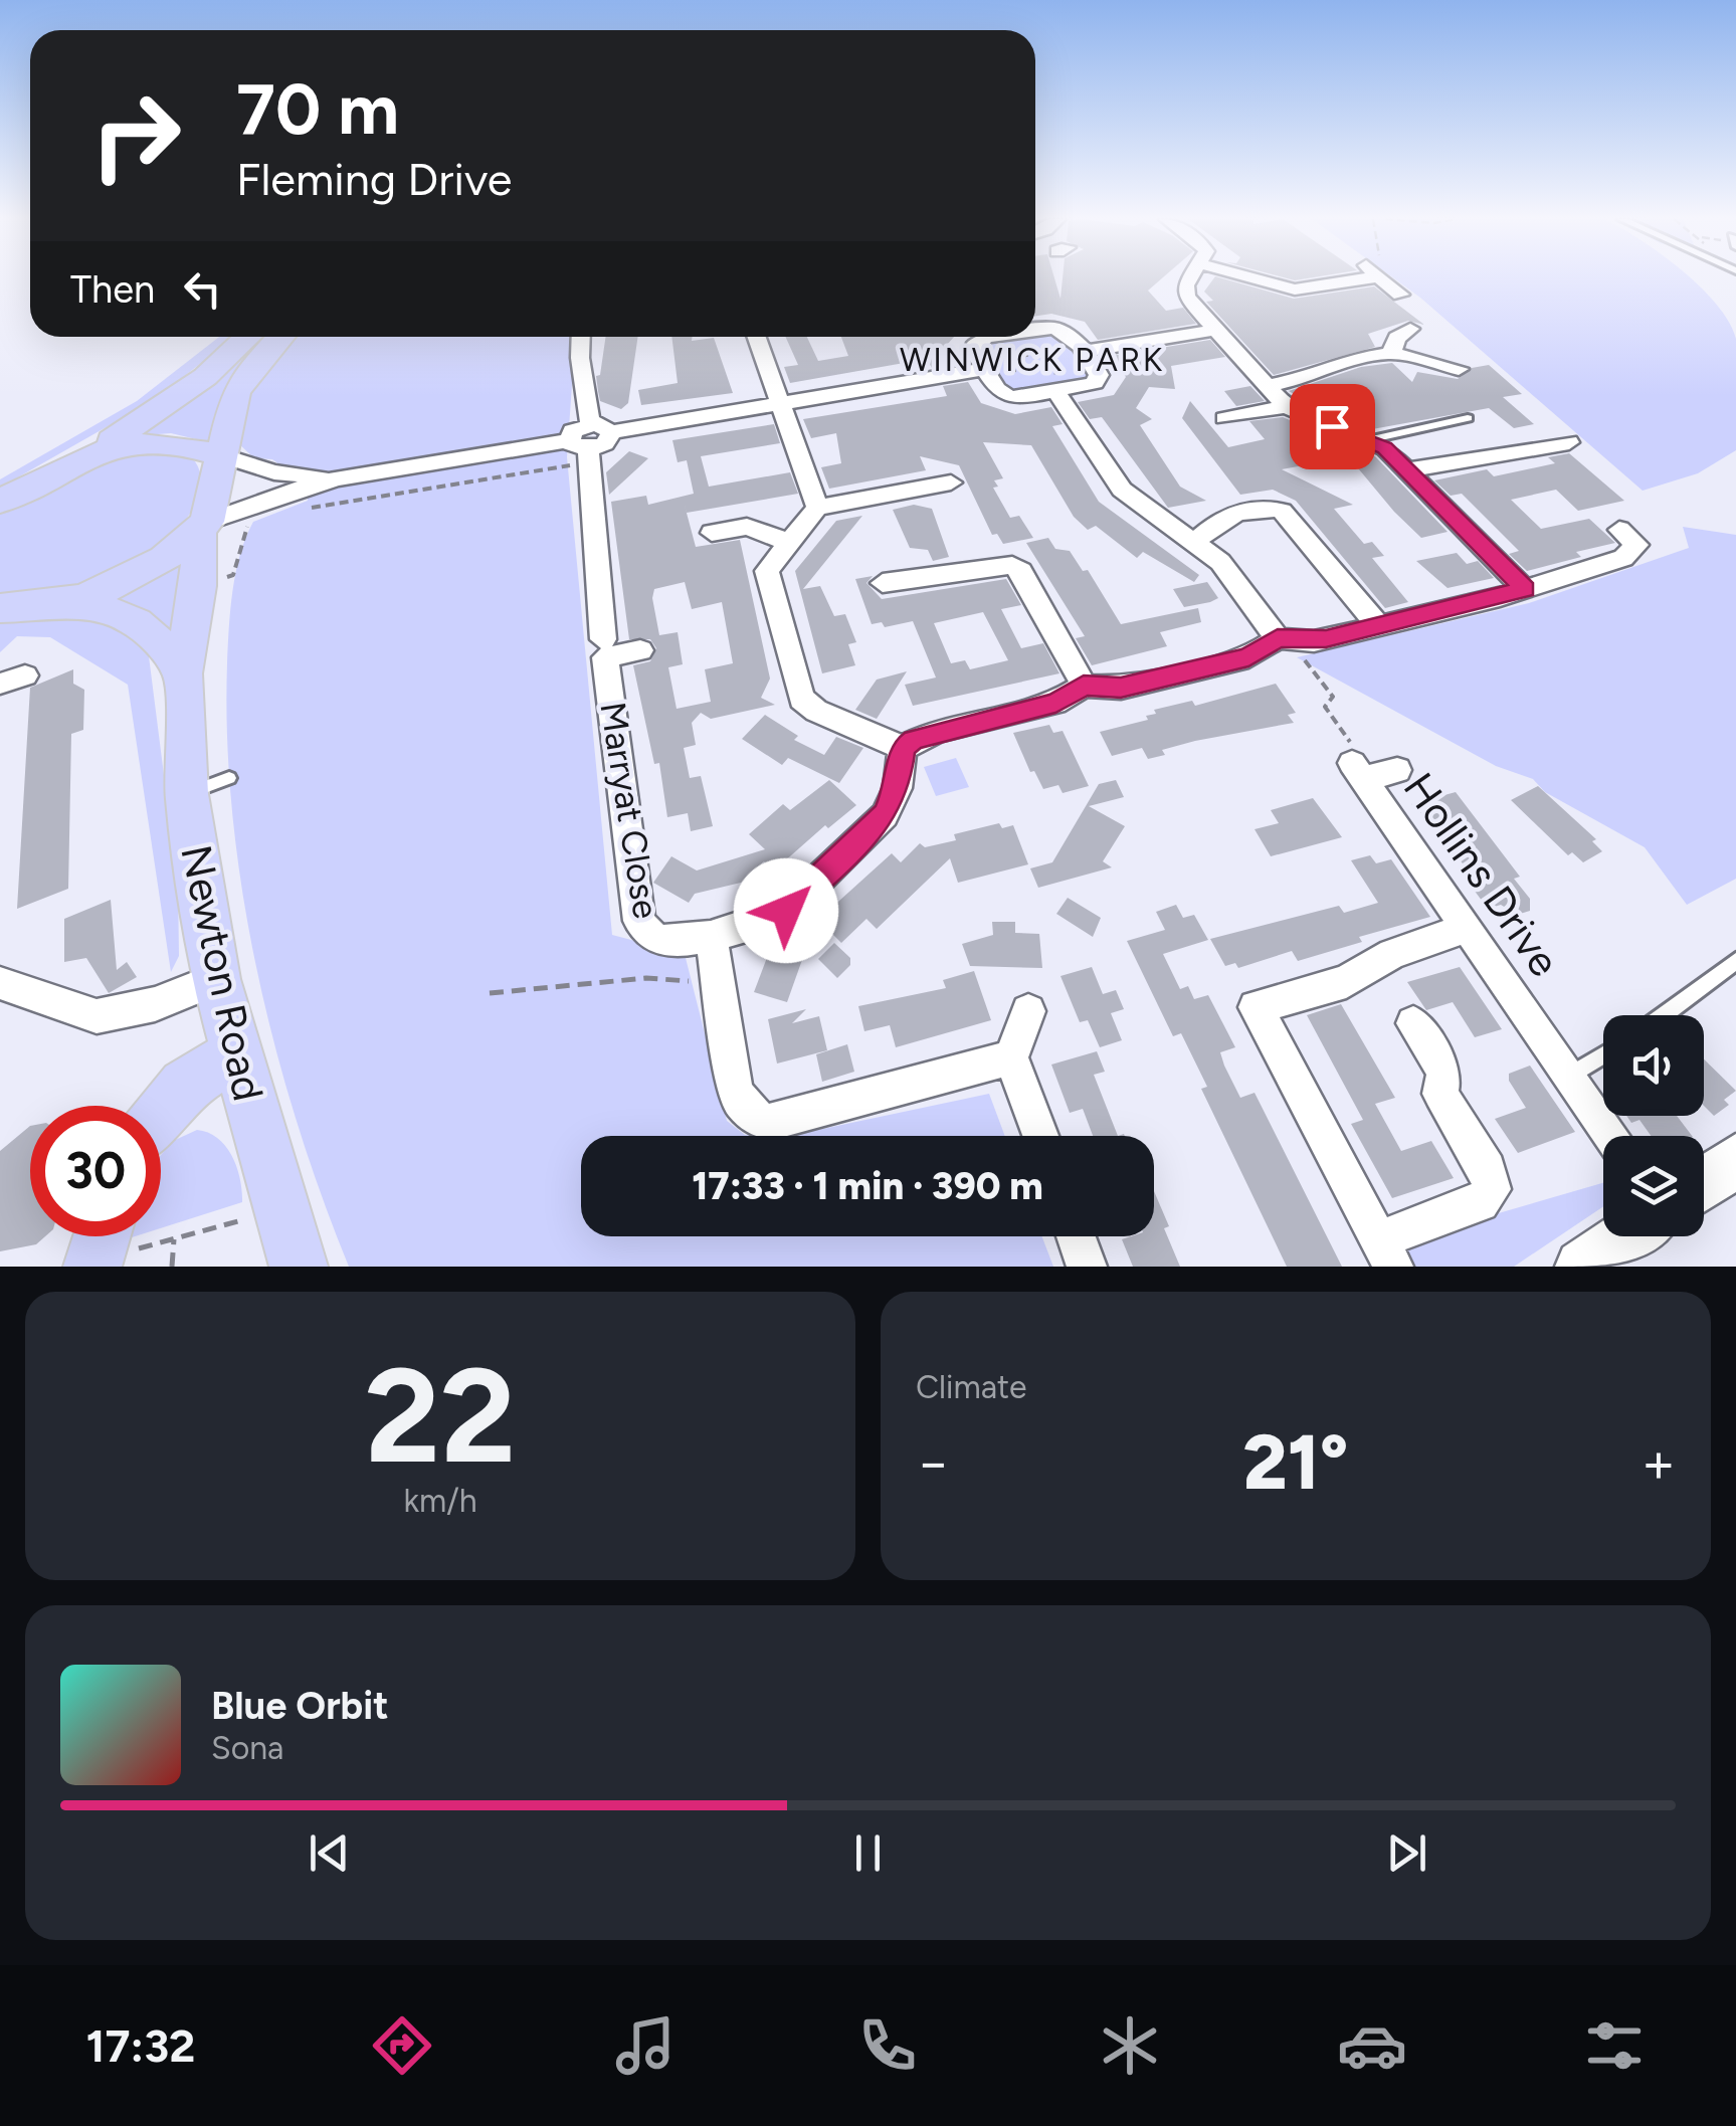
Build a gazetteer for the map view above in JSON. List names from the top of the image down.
{
  "streets": {
    "main road": ["Newton Road"],
    "street": ["Marryat Close", "Hollins Drive"]
  },
  "districts": ["WINWICK PARK"],
  "page": {
    "turn": ["70 m", "Fleming Drive"],
    "then": "Then",
    "limit": "30",
    "trip": "17:33 · 1 min · 390 m",
    "tile": [
      ["22", "km/h"],
      "Climate"
    ],
    "heat": ["−", "21°", "+"],
    "song": ["Blue Orbit", "Sona"],
    "tabs": "17:32"
  }
}
